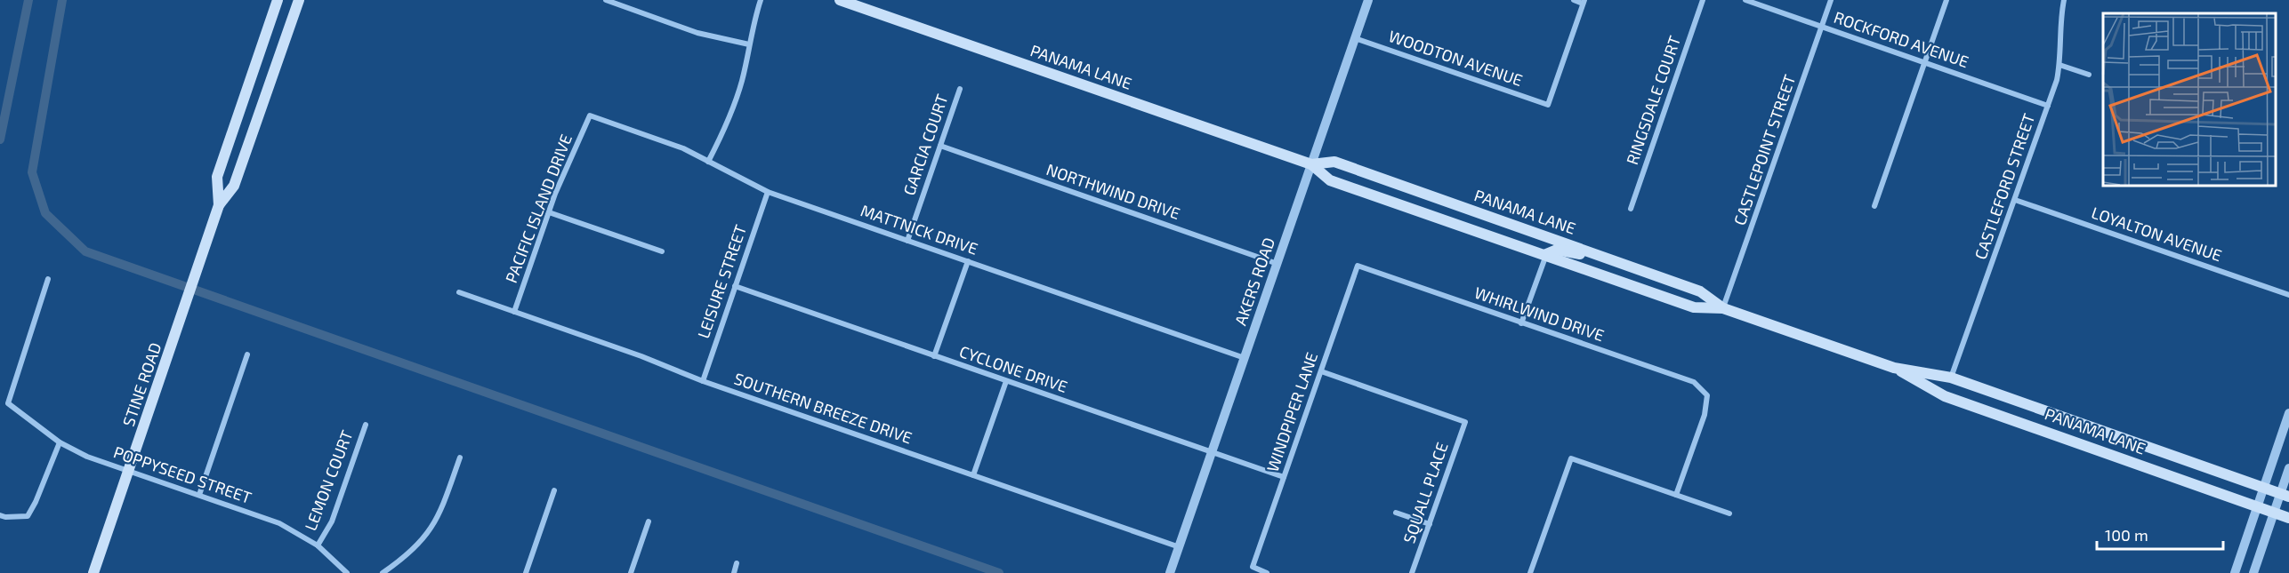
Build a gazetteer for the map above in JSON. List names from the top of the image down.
{
  "streets": {
    "main road": ["PANAMA LANE", "STINE ROAD"],
    "street": [
      "ROCKFORD AVENUE",
      "WOODTON AVENUE",
      "RINGSDALE COURT",
      "GARCIA COURT",
      "CASTLEPOINT STREET",
      "CASTLEFORD STREET",
      "NORTHWIND DRIVE",
      "PACIFIC ISLAND DRIVE",
      "MATTNICK DRIVE",
      "LOYALTON AVENUE",
      "LEISURE STREET",
      "AKERS ROAD",
      "WHIRLWIND DRIVE",
      "CYCLONE DRIVE",
      "SOUTHERN BREEZE DRIVE",
      "WINDPIPER LANE",
      "POPPYSEED STREET",
      "LEMON COURT",
      "SQUALL PLACE"
    ]
  },
  "crossings": [
    ["ROCKFORD AVENUE", "CASTLEPOINT STREET"],
    ["ROCKFORD AVENUE", "CASTLEFORD STREET"],
    ["WOODTON AVENUE", "AKERS ROAD"],
    ["PANAMA LANE", "CASTLEPOINT STREET"],
    ["PANAMA LANE", "CASTLEFORD STREET"],
    ["PANAMA LANE", "AKERS ROAD"],
    ["GARCIA COURT", "NORTHWIND DRIVE"],
    ["GARCIA COURT", "MATTNICK DRIVE"],
    ["CASTLEFORD STREET", "LOYALTON AVENUE"],
    ["NORTHWIND DRIVE", "AKERS ROAD"],
    ["PACIFIC ISLAND DRIVE", "MATTNICK DRIVE"],
    ["PACIFIC ISLAND DRIVE", "SOUTHERN BREEZE DRIVE"],
    ["MATTNICK DRIVE", "LEISURE STREET"],
    ["MATTNICK DRIVE", "AKERS ROAD"],
    ["LEISURE STREET", "CYCLONE DRIVE"],
    ["LEISURE STREET", "SOUTHERN BREEZE DRIVE"],
    ["AKERS ROAD", "CYCLONE DRIVE"],
    ["AKERS ROAD", "SOUTHERN BREEZE DRIVE"],
    ["WHIRLWIND DRIVE", "WINDPIPER LANE"],
    ["CYCLONE DRIVE", "WINDPIPER LANE"],
    ["STINE ROAD", "POPPYSEED STREET"],
    ["WINDPIPER LANE", "SQUALL PLACE"],
    ["POPPYSEED STREET", "LEMON COURT"]
  ],
  "scale_bar": "100 m"
}
